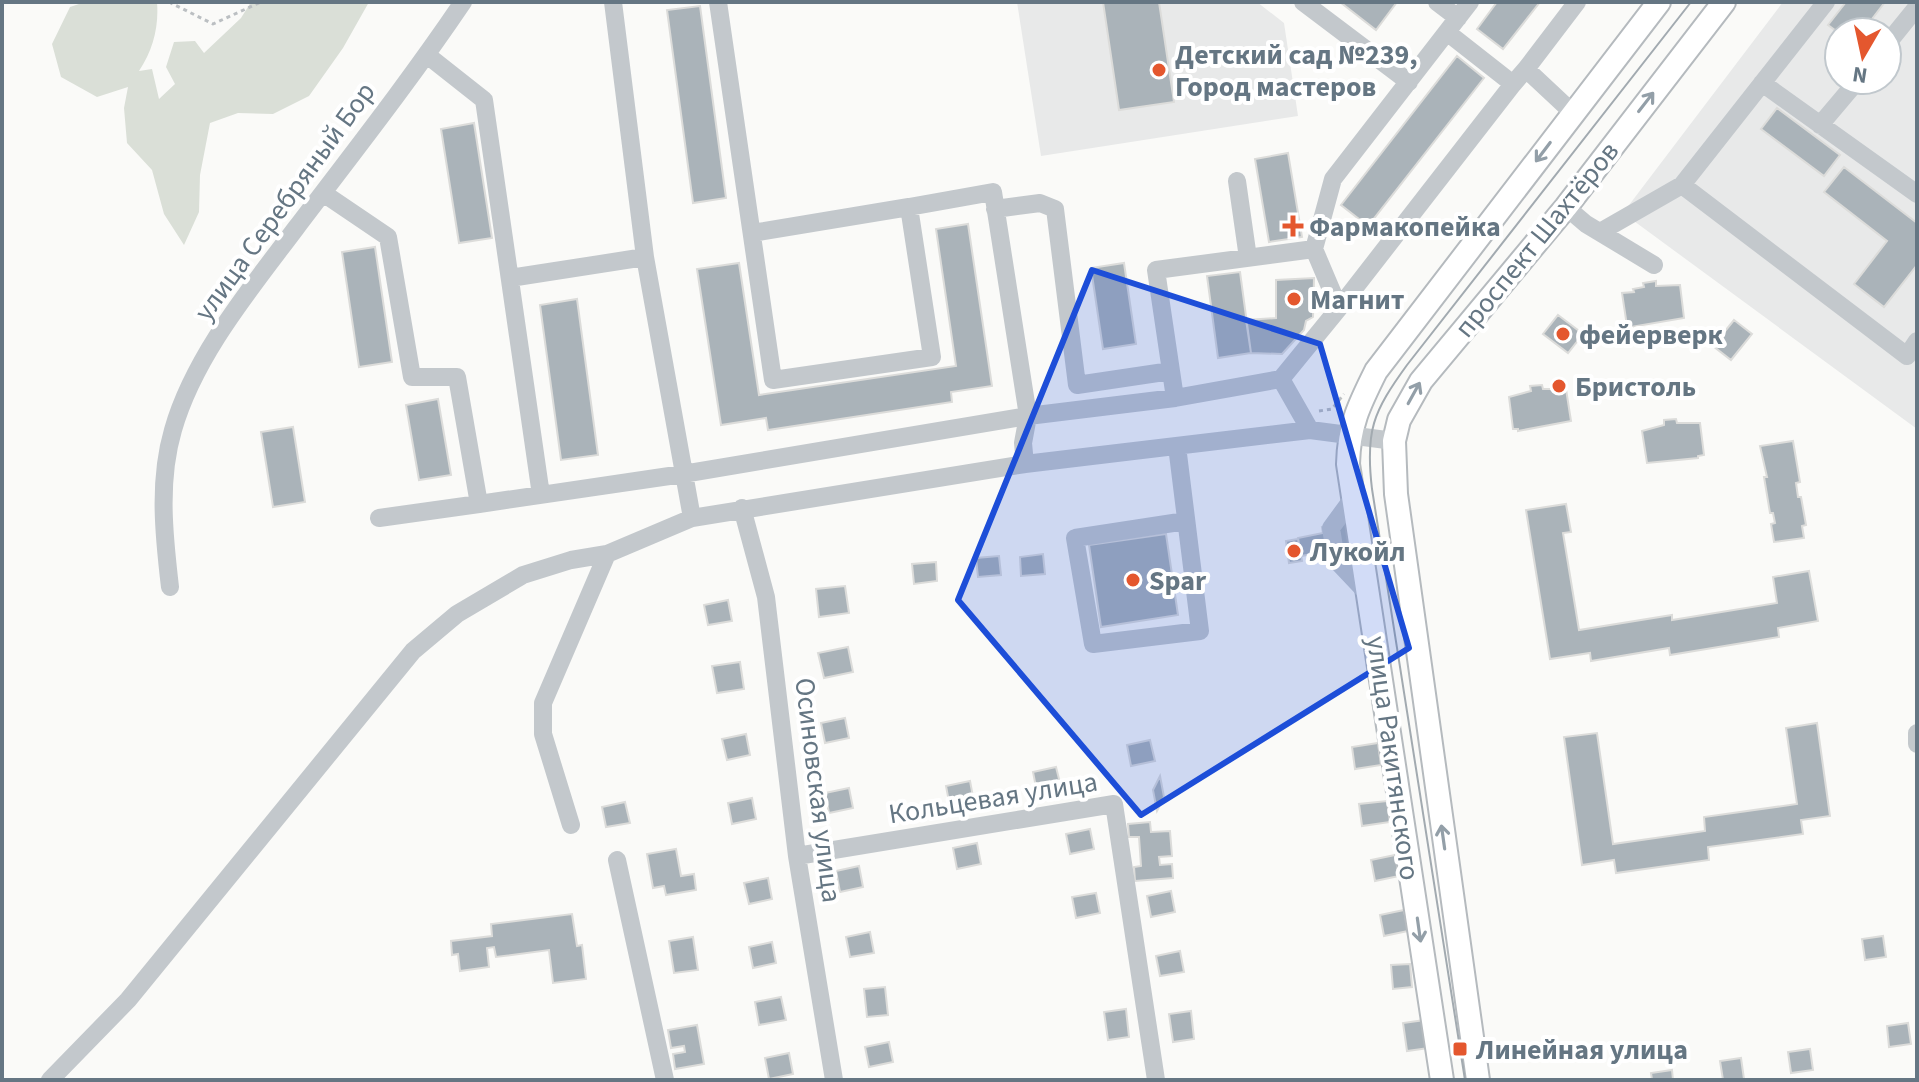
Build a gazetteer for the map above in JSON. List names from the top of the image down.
{
  "streets": {
    "main road": ["проспект Шахтёров", "улица Ракитянского"],
    "street": ["улица Серебряный Бор", "Осиновская улица", "Кольцевая улица"]
  },
  "crossings": [
    ["проспект Шахтёров", "улица Ракитянского"],
    ["Осиновская улица", "Кольцевая улица"]
  ],
  "places": {
    "other": [
      "Детский сад №239, Город мастеров",
      "Магнит",
      "фейерверк",
      "Бристоль",
      "Лукойл",
      "Spar"
    ],
    "health": ["Фармакопейка"],
    "transit": ["Линейная улица"]
  },
  "north": "bottom"
}
